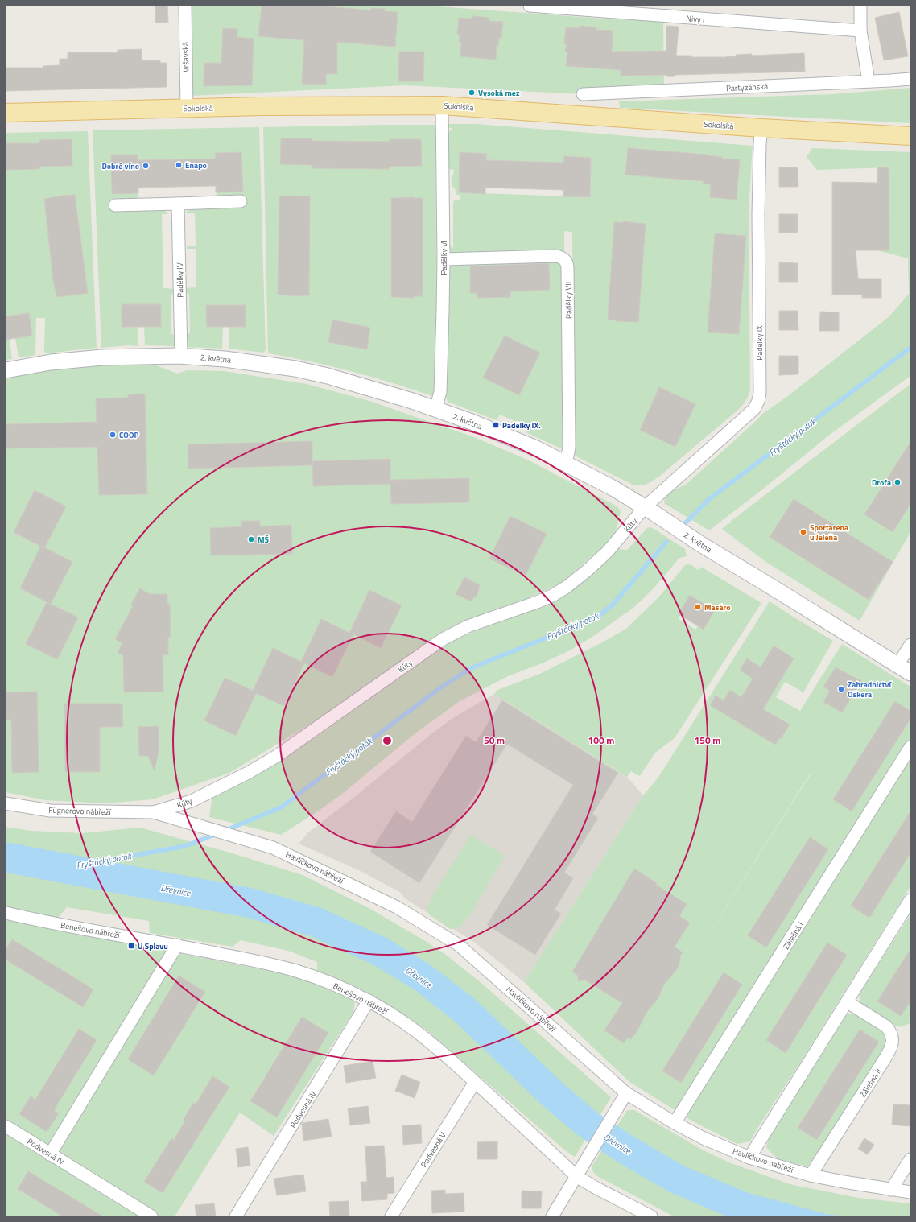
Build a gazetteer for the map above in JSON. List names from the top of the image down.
{
  "streets": {
    "main road": ["Sokolská"],
    "street": [
      "Nivy I",
      "Vršavská",
      "Partyzánská",
      "Padělky VI",
      "Padělky IV",
      "Padělky VII",
      "Padělky IX",
      "2. května",
      "Kúty",
      "Fügnerovo nábřeží",
      "Havlíčkovo nábřeží",
      "Benešovo nábřeží",
      "Zálešná I",
      "Zálešná II",
      "Podvesná IV",
      "Podvesná V"
    ]
  },
  "crossings": [
    ["Vršavská", "Sokolská"],
    ["Sokolská", "Padělky VI"],
    ["Sokolská", "Padělky IX"],
    ["Padělky VI", "Padělky VII"],
    ["Padělky VI", "2. května"],
    ["Padělky IV", "2. května"],
    ["Padělky VII", "2. května"],
    ["Padělky IX", "2. května"],
    ["Padělky IX", "Kúty"],
    ["2. května", "Kúty"],
    ["Kúty", "Fügnerovo nábřeží"],
    ["Kúty", "Havlíčkovo nábřeží"],
    ["Fügnerovo nábřeží", "Havlíčkovo nábřeží"],
    ["Havlíčkovo nábřeží", "Zálešná I"],
    ["Havlíčkovo nábřeží", "Zálešná II"],
    ["Benešovo nábřeží", "Podvesná IV"],
    ["Benešovo nábřeží", "Podvesná V"]
  ],
  "water": ["Fryštácký potok", "Dřevnice"],
  "places": {
    "other": [
      "Vysoká mez",
      "Enapo",
      "Dobré víno",
      "COOP",
      "Drofa",
      "Sportarena u Jeleňa",
      "MŠ",
      "Masáro",
      "Zahradnictví Oškera"
    ],
    "transit": ["Padělky IX.", "U Splavu"]
  },
  "rings": ["50 m", "100 m", "150 m"]
}
